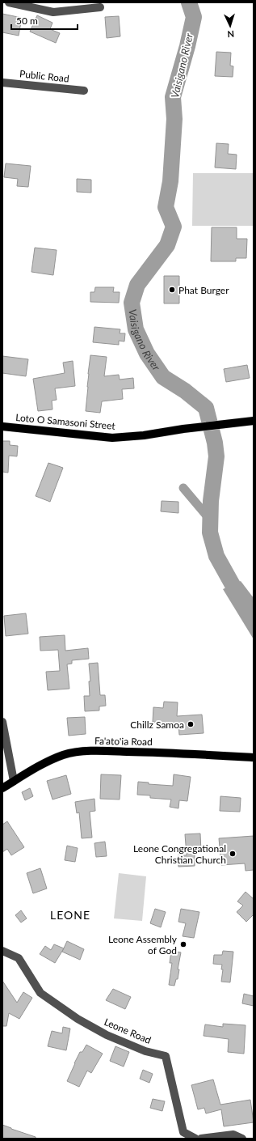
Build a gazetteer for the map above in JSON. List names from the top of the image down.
{
  "streets": {
    "main road": ["Loto O Samasoni Street", "Fa'ato'ia Road"],
    "street": ["Public Road", "Leone Road"]
  },
  "districts": ["LEONE"],
  "water": ["Vaisigano River"],
  "places": [
    "Phat Burger",
    "Chillz Samoa",
    "Leone Congregational Christian Church",
    "Leone Assembly of God"
  ],
  "scale_bar": "50 m",
  "north": "bottom"
}
